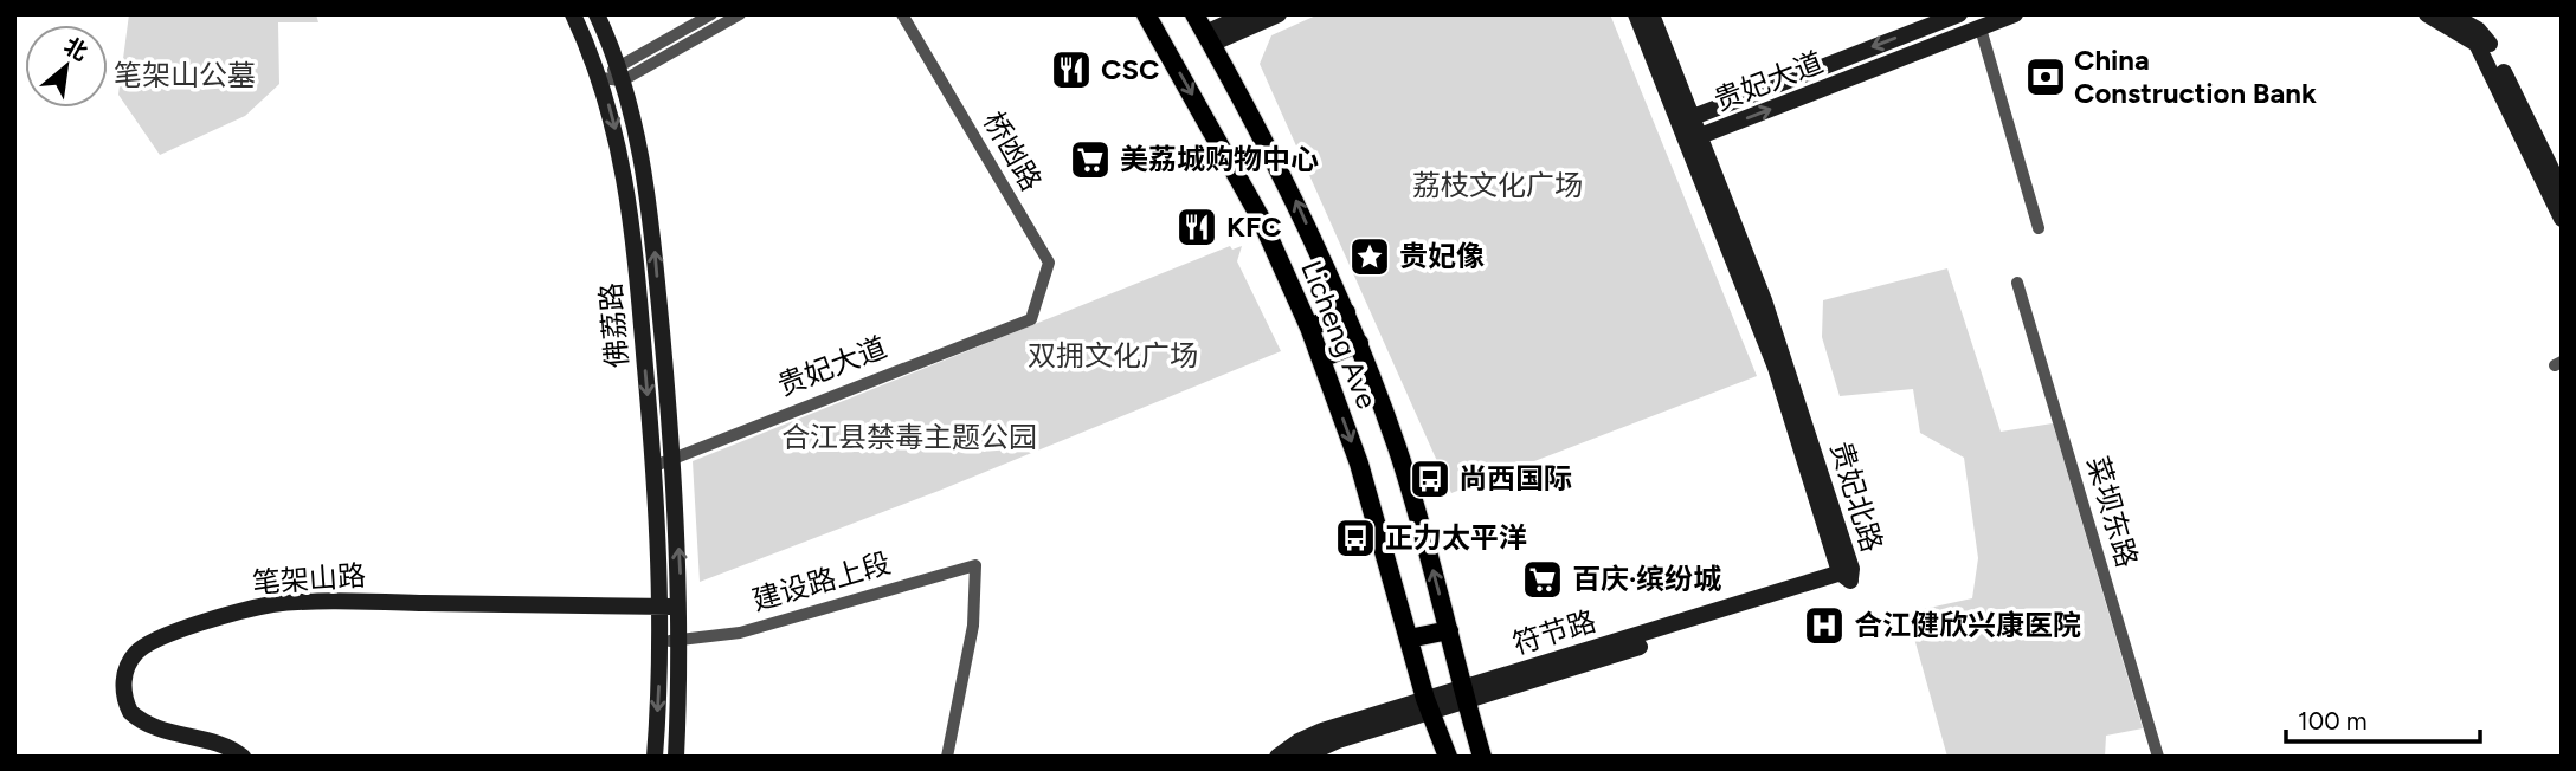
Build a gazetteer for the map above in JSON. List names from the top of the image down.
{
  "streets": {
    "main road": [
      "贵妃大道",
      "佛荔路",
      "Licheng Ave",
      "贵妃北路",
      "笔架山路",
      "符节路"
    ],
    "street": ["桥凼路", "菜坝东路", "建设路上段"]
  },
  "crossings": [
    ["贵妃大道", "桥凼路"],
    ["贵妃大道", "佛荔路"],
    ["贵妃大道", "贵妃北路"],
    ["佛荔路", "笔架山路"],
    ["佛荔路", "建设路上段"],
    ["Licheng Ave", "符节路"],
    ["贵妃北路", "符节路"]
  ],
  "parks": [
    "笔架山公墓",
    "荔枝文化广场",
    "双拥文化广场",
    "合江县禁毒主题公园"
  ],
  "places": {
    "restaurant": ["CSC", "KFC"],
    "bank": ["China Construction Bank"],
    "supermarket": ["美荔城购物中心", "百庆·缤纷城"],
    "place": ["贵妃像"],
    "bus stop": ["尚西国际", "正力太平洋"],
    "hospital": ["合江健欣兴康医院"]
  },
  "scale_bar": "100 m",
  "north": "top right"
}
